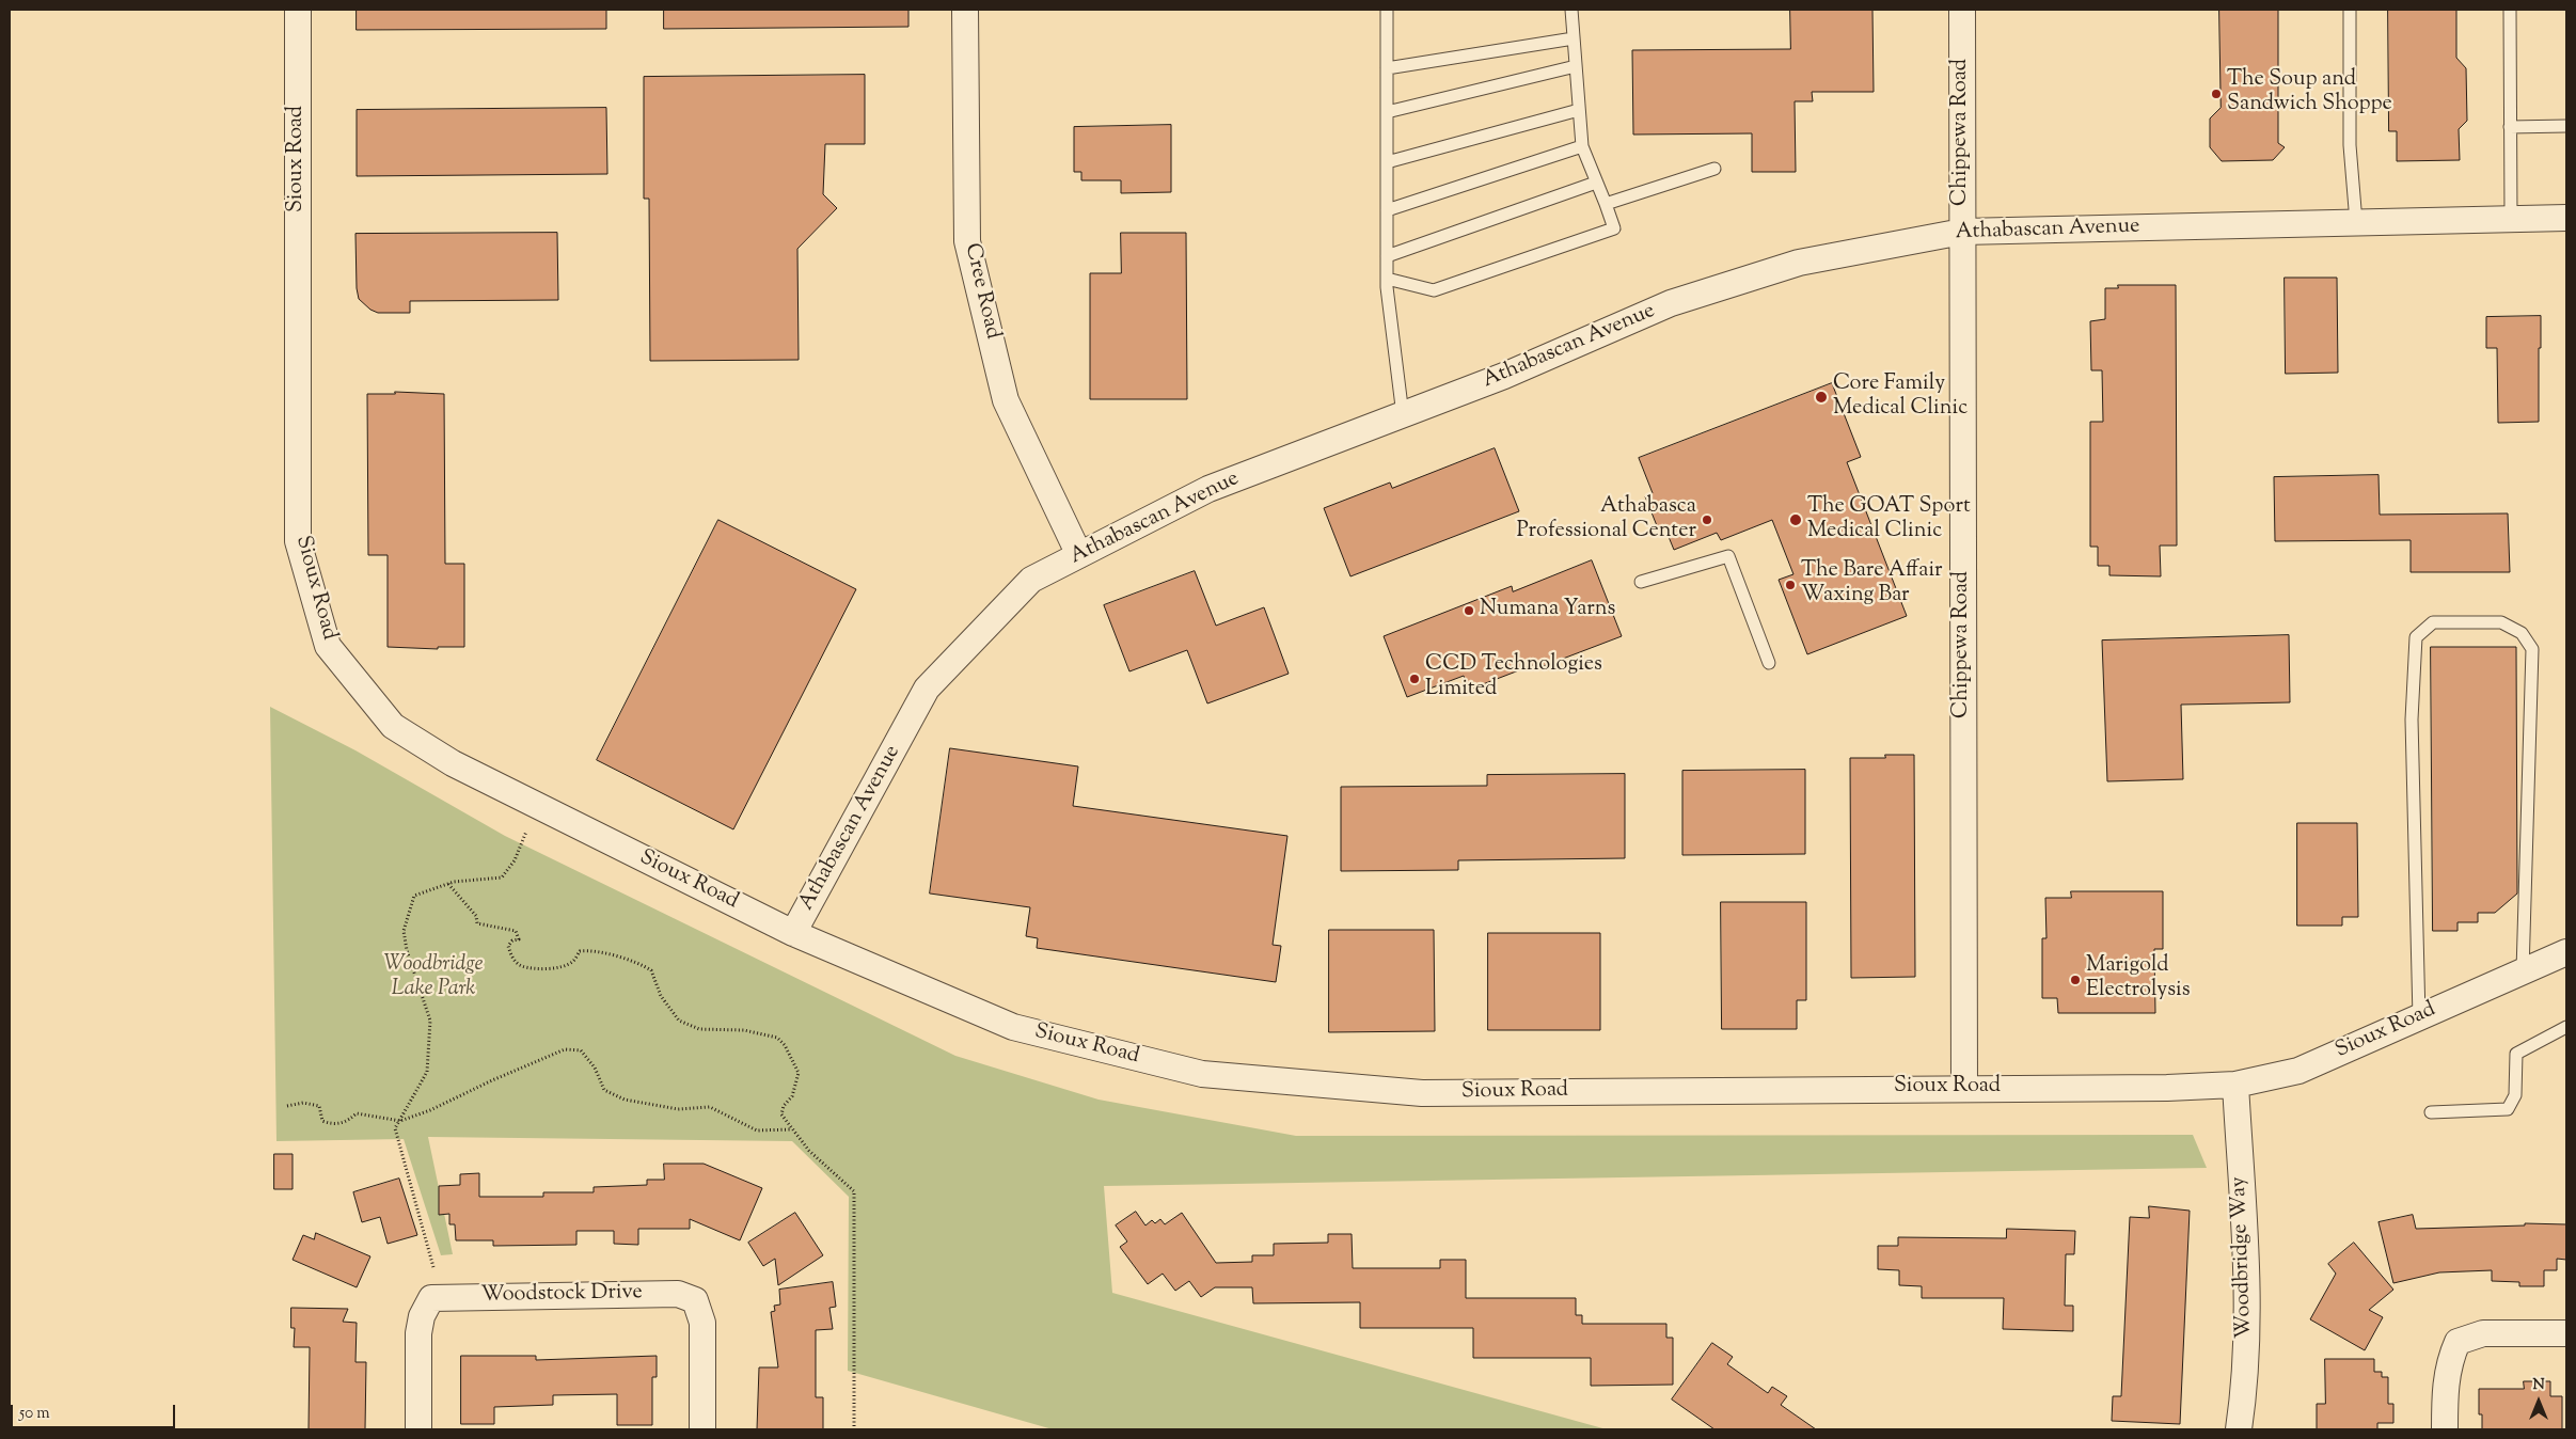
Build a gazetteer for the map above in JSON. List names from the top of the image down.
{
  "streets": {
    "street": [
      "Chippewa Road",
      "Sioux Road",
      "Athabascan Avenue",
      "Cree Road",
      "Woodbridge Way",
      "Woodstock Drive"
    ]
  },
  "crossings": [
    ["Chippewa Road", "Sioux Road"],
    ["Chippewa Road", "Athabascan Avenue"],
    ["Sioux Road", "Athabascan Avenue"],
    ["Sioux Road", "Woodbridge Way"],
    ["Athabascan Avenue", "Cree Road"]
  ],
  "parks": ["Woodbridge Lake Park"],
  "places": [
    "The Soup and Sandwich Shoppe",
    "Core Family Medical Clinic",
    "Athabasca Professional Center",
    "The GOAT Sport Medical Clinic",
    "The Bare Affair Waxing Bar",
    "Numana Yarns",
    "CCD Technologies Limited",
    "Marigold Electrolysis"
  ],
  "scale_bar": "50 m",
  "north": "top"
}
